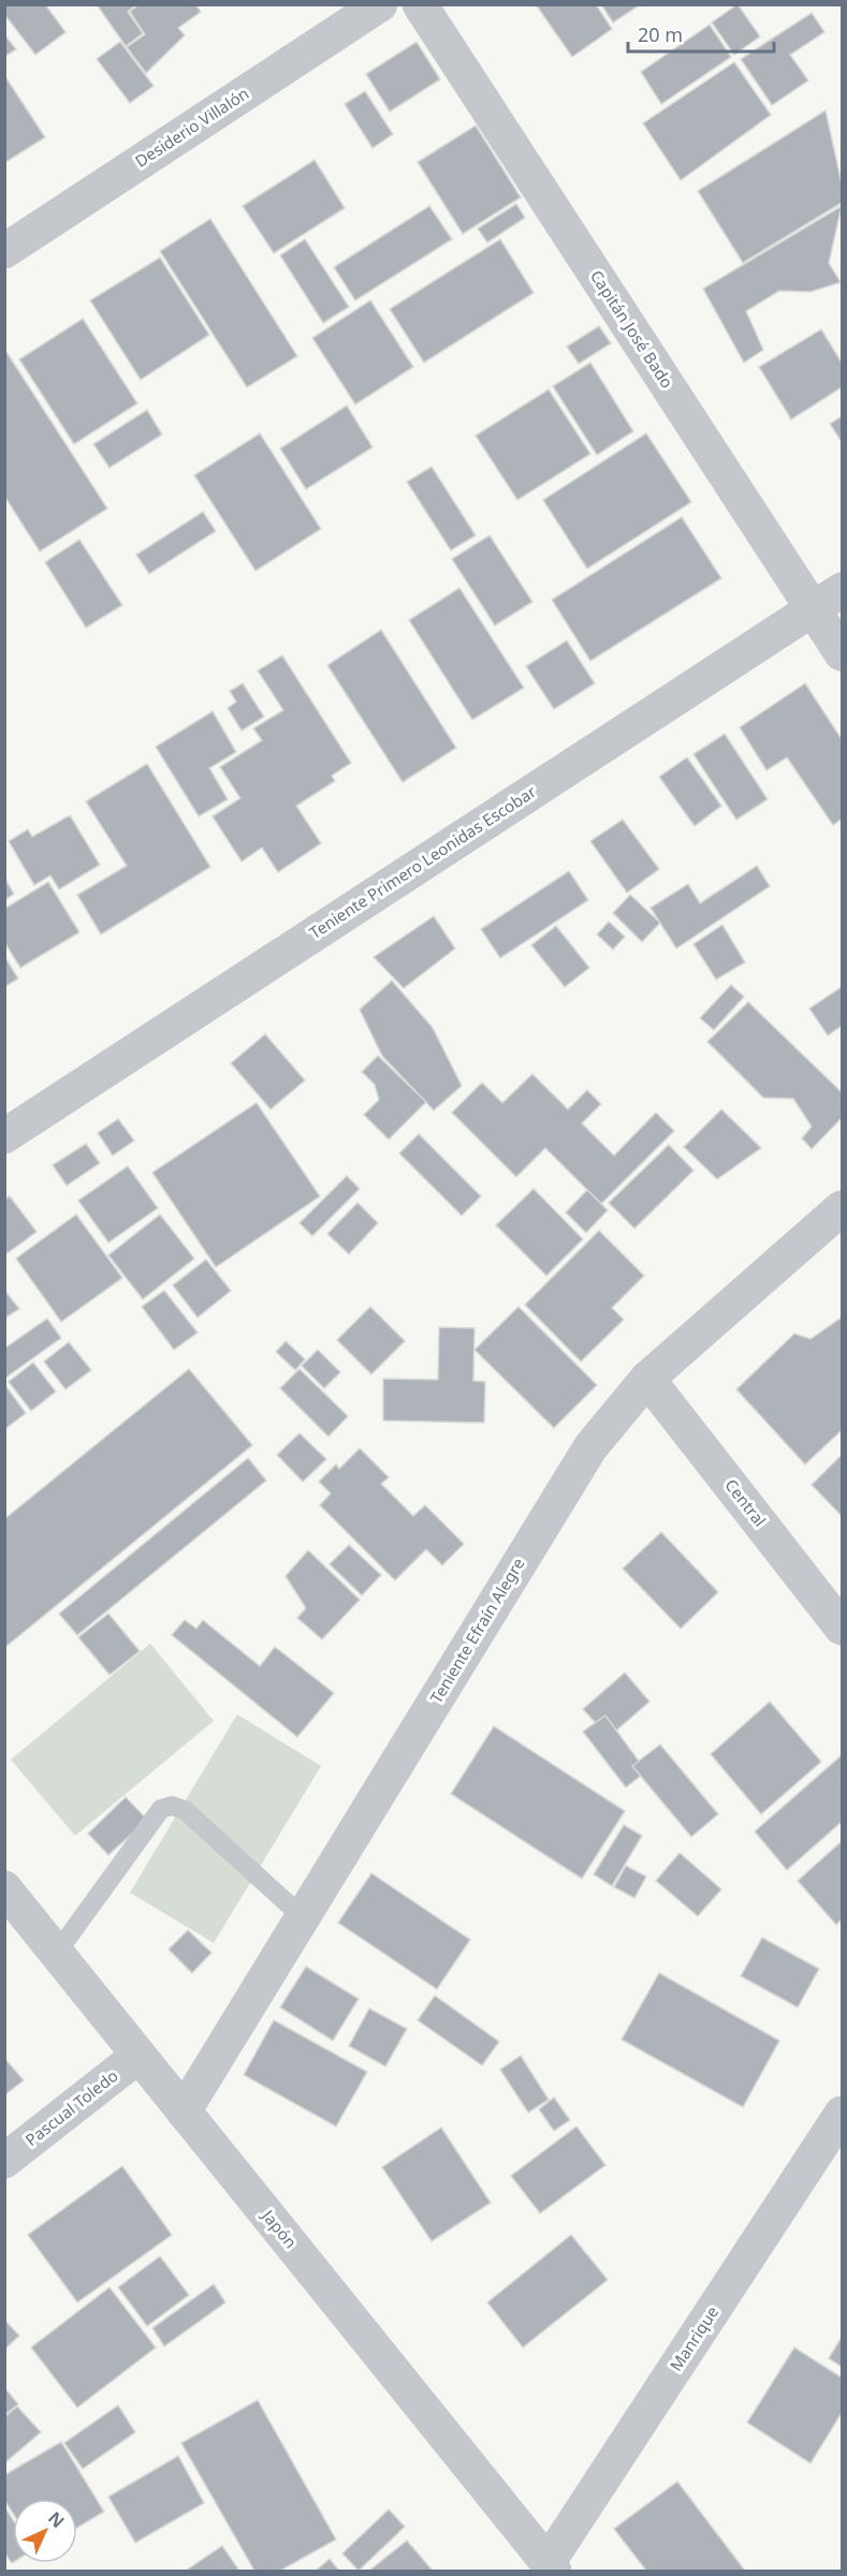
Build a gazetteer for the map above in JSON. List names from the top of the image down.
{
  "streets": {
    "street": [
      "Desiderio Villalón",
      "Capitán José Bado",
      "Teniente Primero Leonidas Escobar",
      "Central",
      "Teniente Efraín Alegre",
      "Pascual Toledo",
      "Japón",
      "Manrique"
    ]
  },
  "crossings": [
    ["Capitán José Bado", "Teniente Primero Leonidas Escobar"],
    ["Central", "Teniente Efraín Alegre"],
    ["Teniente Efraín Alegre", "Japón"],
    ["Pascual Toledo", "Japón"],
    ["Japón", "Manrique"]
  ],
  "scale_bar": "20 m",
  "north": "top right"
}
